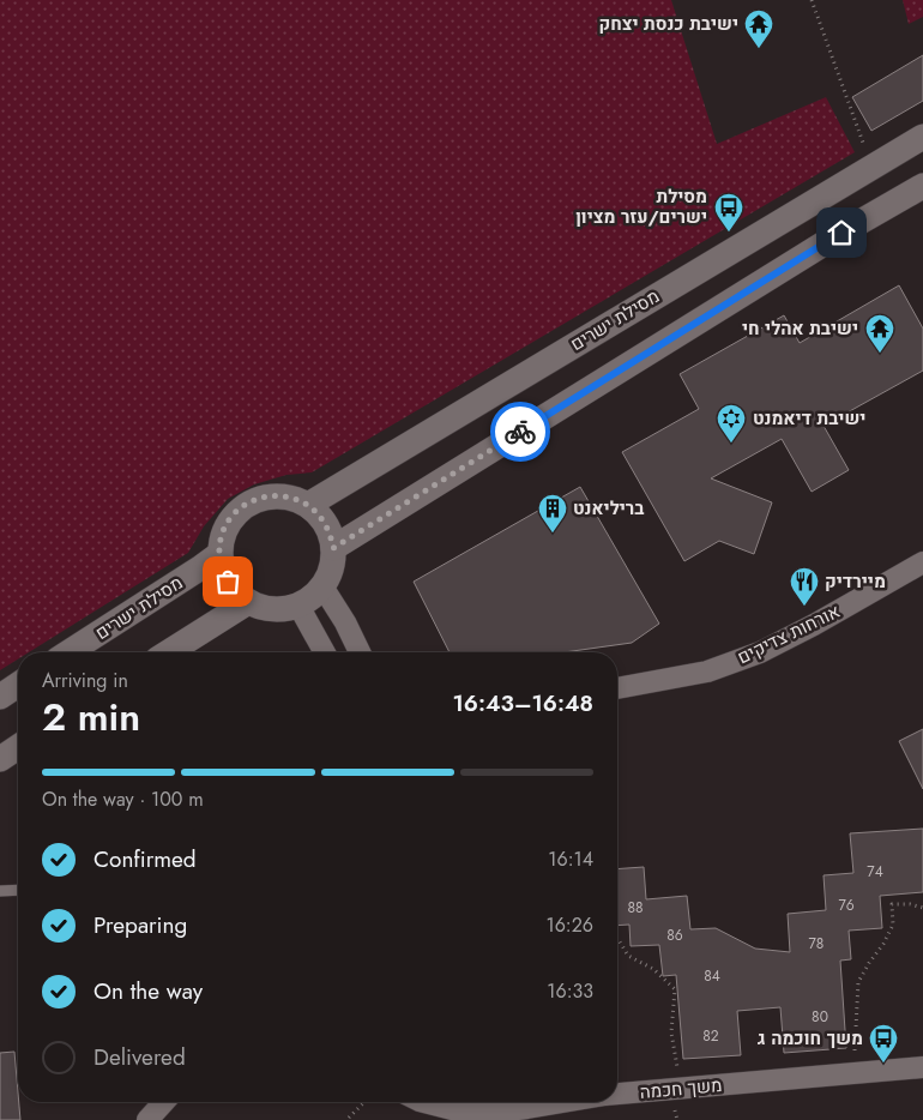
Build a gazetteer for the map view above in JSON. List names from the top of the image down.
{
  "streets": {
    "street": ["מסילת ישרים", "אורחות צדיקים", "משך חכמה"]
  },
  "places": {
    "temple": ["ישיבת כנסת יצחק", "ישיבת אהלי חי"],
    "bus stop": ["מסילת ישרים/עזר מציון", "משך חוכמה ג"],
    "synagogue": ["ישיבת דיאמנט"],
    "building": ["בריליאנט"],
    "restaurant": ["מיירדיק"]
  },
  "house_numbers": [
    "74",
    "76",
    "88",
    "86",
    "78",
    "84",
    "80",
    "82"
  ],
  "page": {
    "heading": ["2 min", "Arriving in", "16:43–16:48"],
    "bar": "On the way · 100 m",
    "list": [
      ["Confirmed", "16:14"],
      ["Preparing", "16:26"],
      ["On the way", "16:33"],
      "Delivered"
    ]
  }
}
